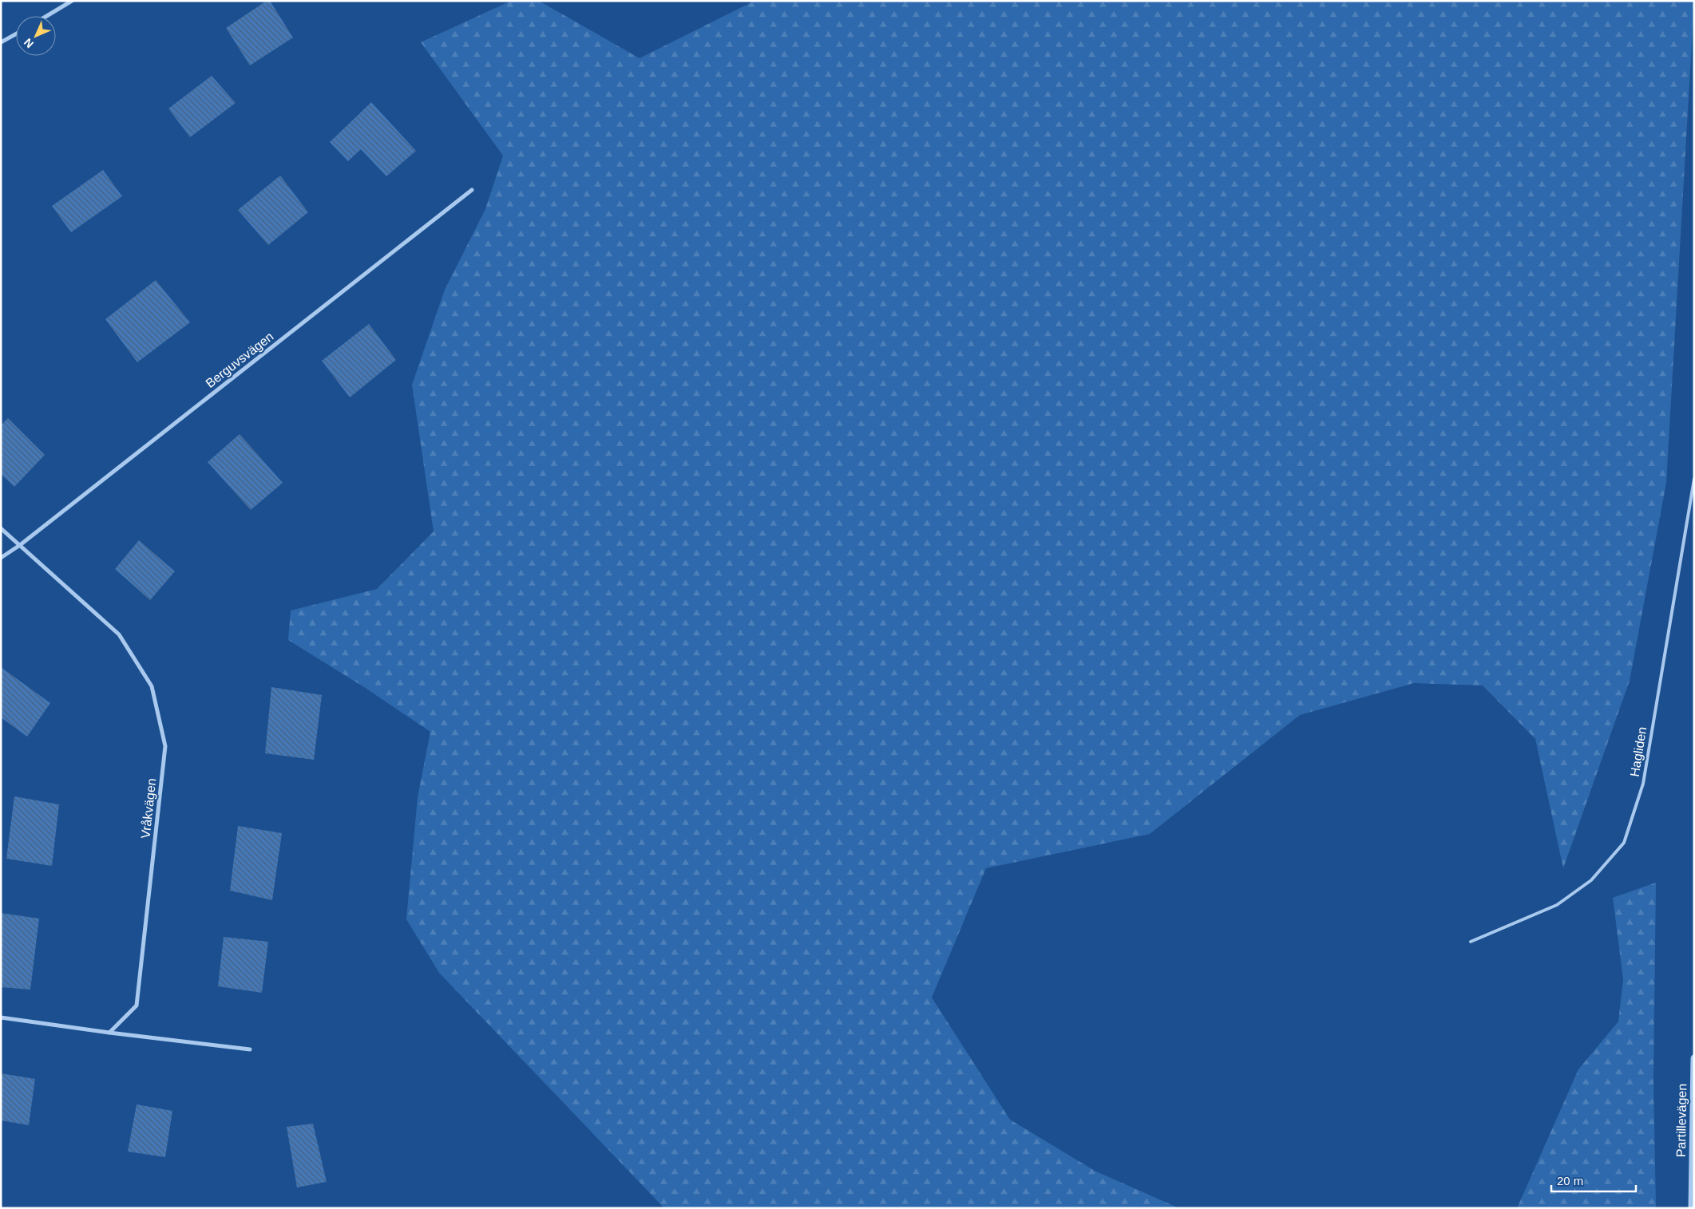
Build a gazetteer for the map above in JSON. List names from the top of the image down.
{
  "streets": {
    "street": ["Berguvsvägen", "Vråkvägen", "Partillevägen"],
    "lane": ["Hagliden"]
  },
  "crossings": [
    ["Berguvsvägen", "Vråkvägen"]
  ],
  "scale_bar": "20 m",
  "north": "bottom left"
}
